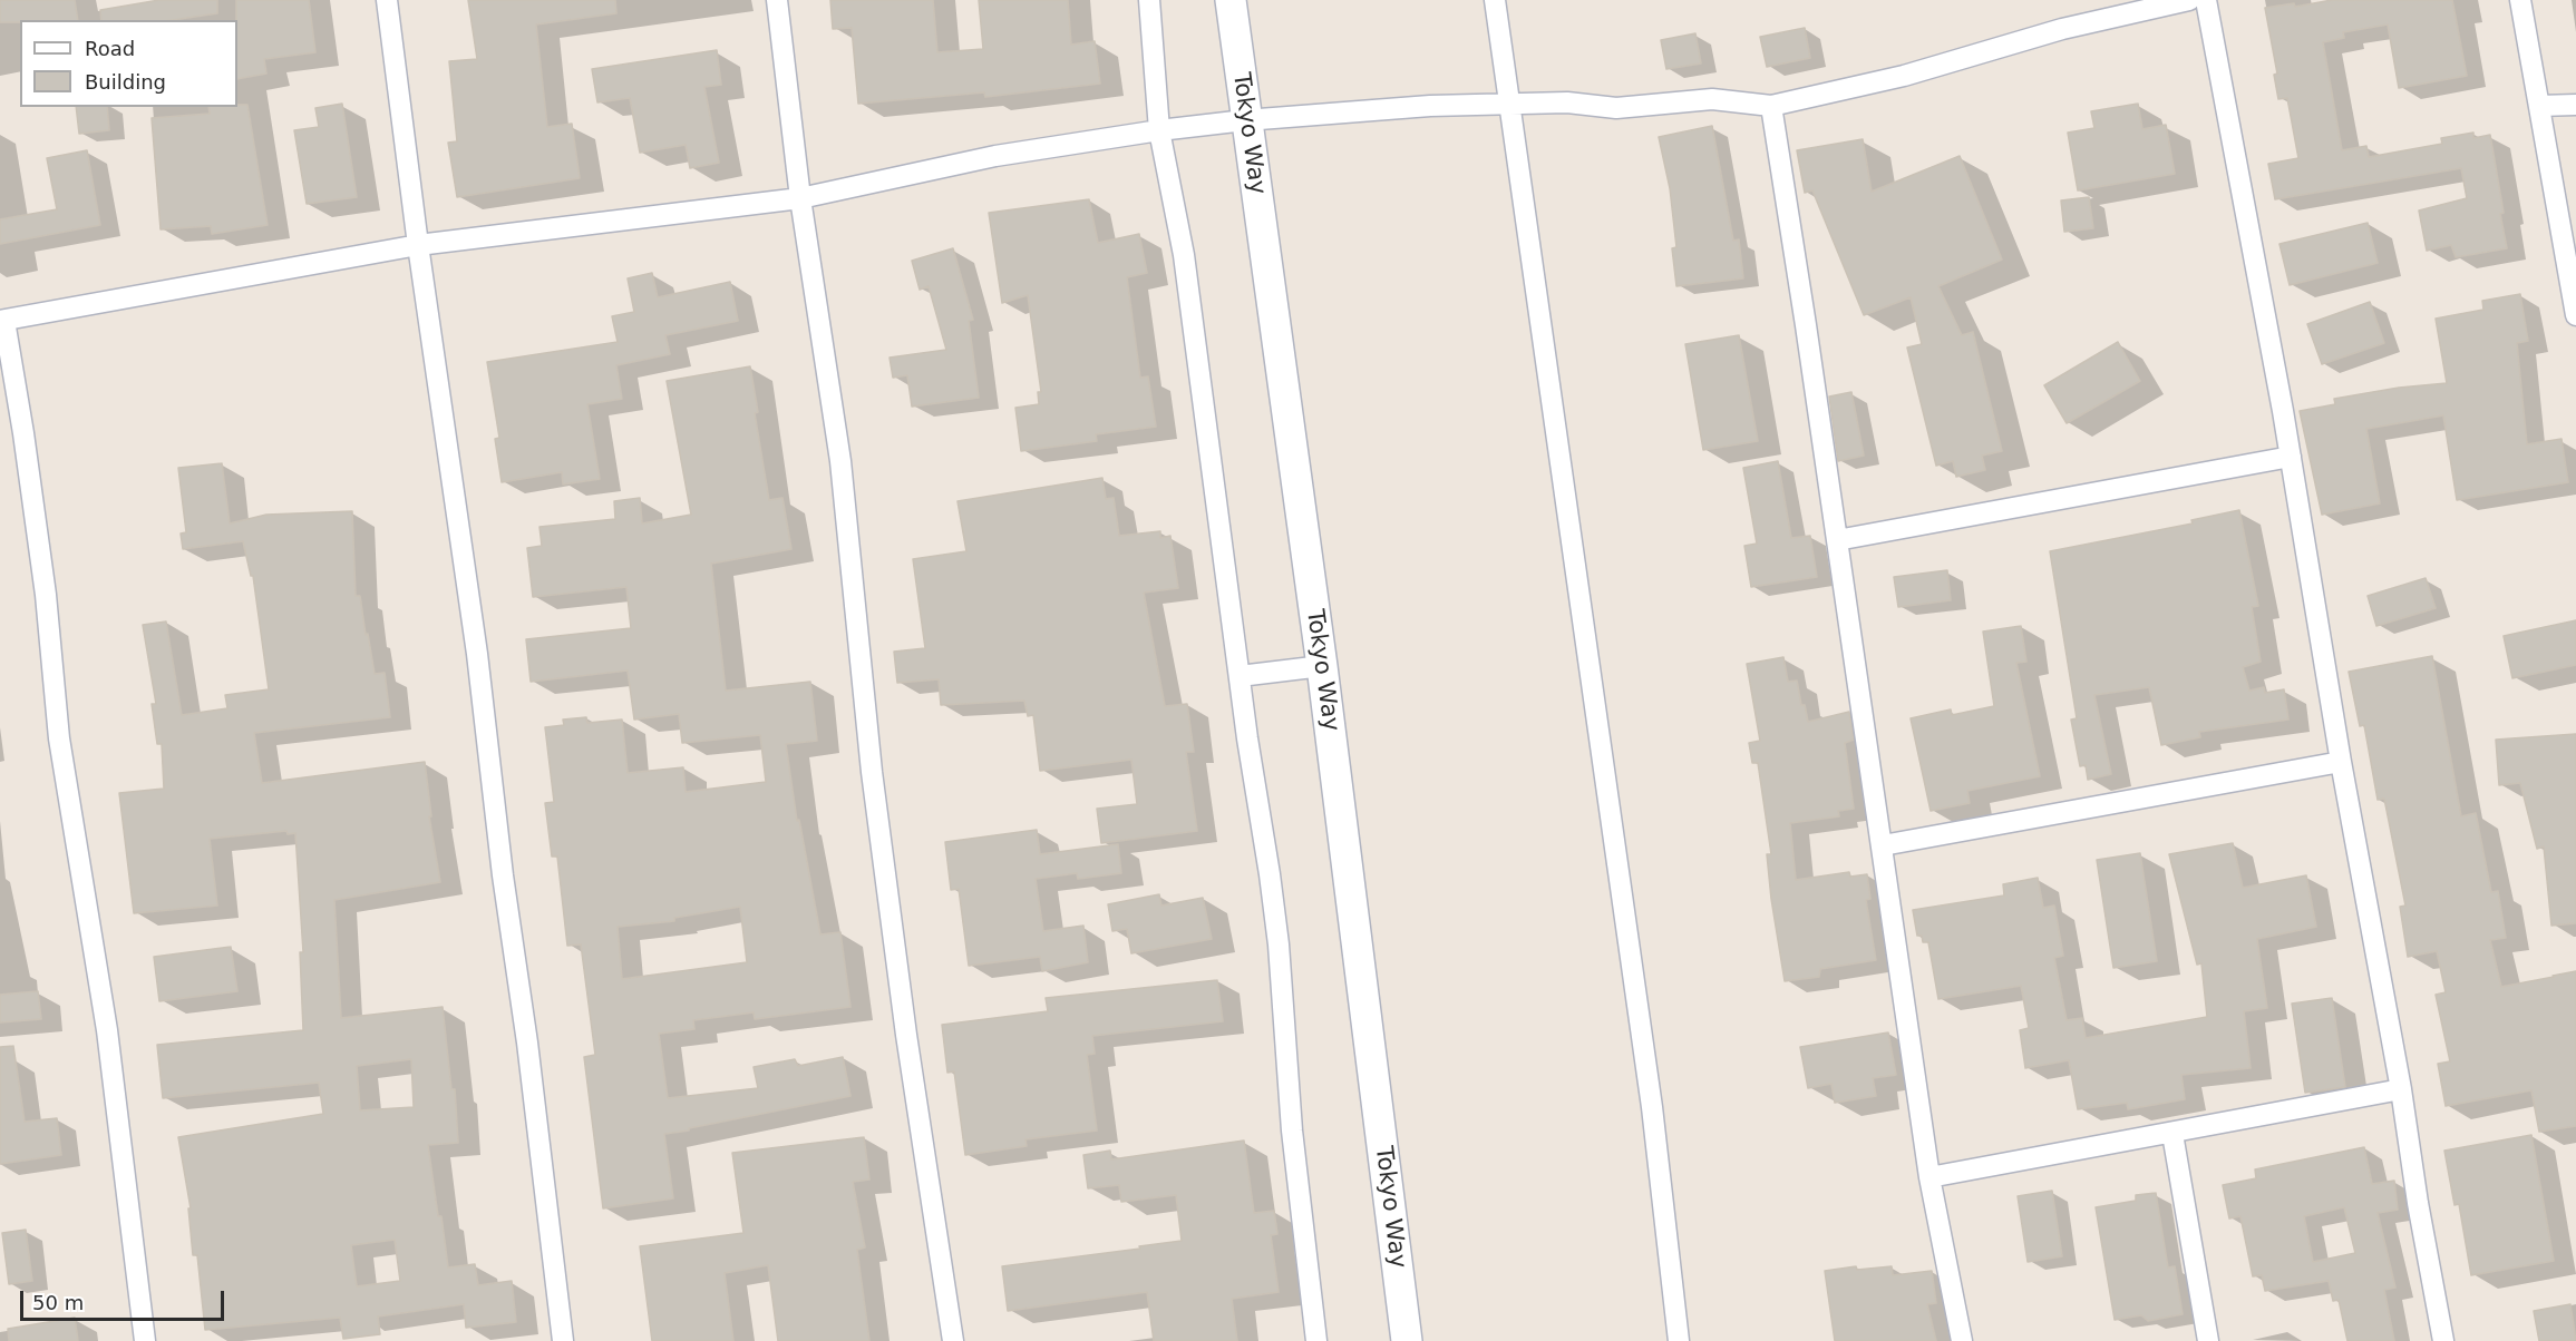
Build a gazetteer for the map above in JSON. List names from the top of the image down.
{
  "streets": {
    "main road": ["Tokyo Way"]
  },
  "legend": ["Road", "Building"],
  "scale_bar": "50 m"
}
